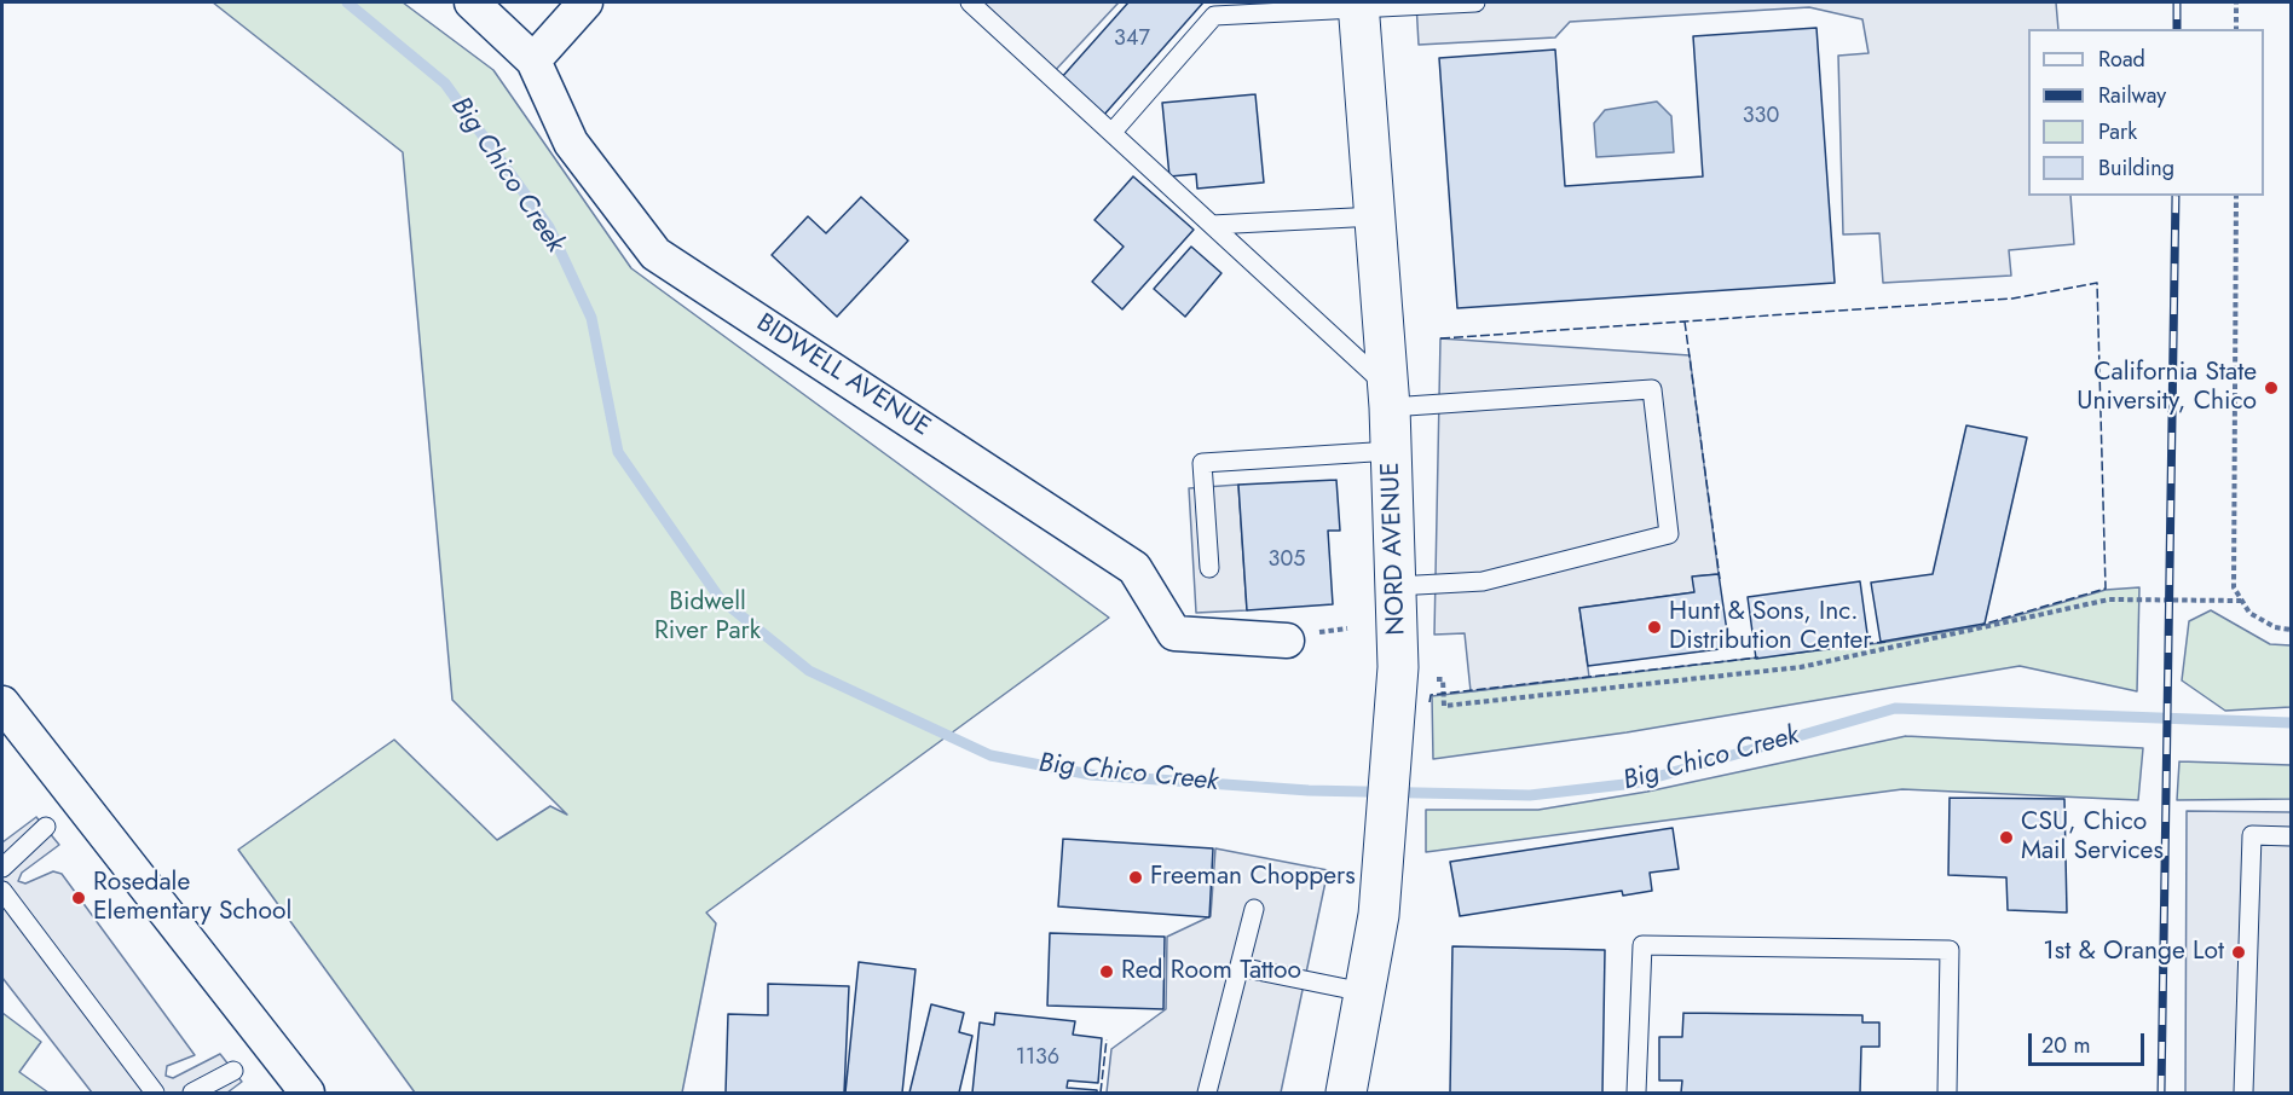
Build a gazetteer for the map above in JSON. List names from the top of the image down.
{
  "streets": {
    "main road": ["NORD AVENUE"],
    "street": ["BIDWELL AVENUE"]
  },
  "water": ["Big Chico Creek"],
  "parks": ["Bidwell River Park"],
  "places": [
    "California State University, Chico",
    "Hunt & Sons, Inc. Distribution Center",
    "CSU, Chico Mail Services",
    "Freeman Choppers",
    "Rosedale Elementary School",
    "1st & Orange Lot",
    "Red Room Tattoo"
  ],
  "house_numbers": [
    "347",
    "330",
    "305",
    "1136"
  ],
  "legend": [
    "Road",
    "Railway",
    "Park",
    "Building"
  ],
  "scale_bar": "20 m"
}
